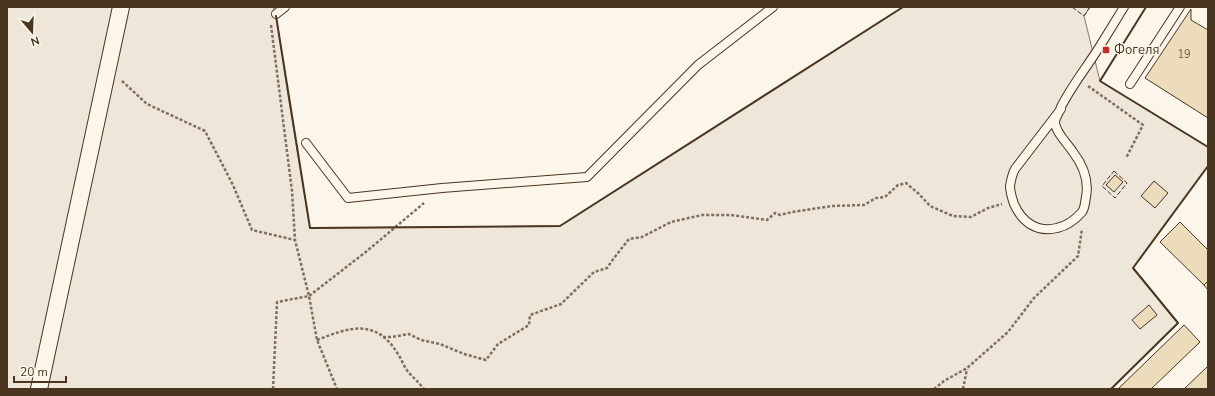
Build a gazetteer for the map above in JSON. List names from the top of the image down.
{
  "places": {
    "transit": ["Фогеля"]
  },
  "house_numbers": ["19"],
  "scale_bar": "20 m",
  "north": "bottom"
}
